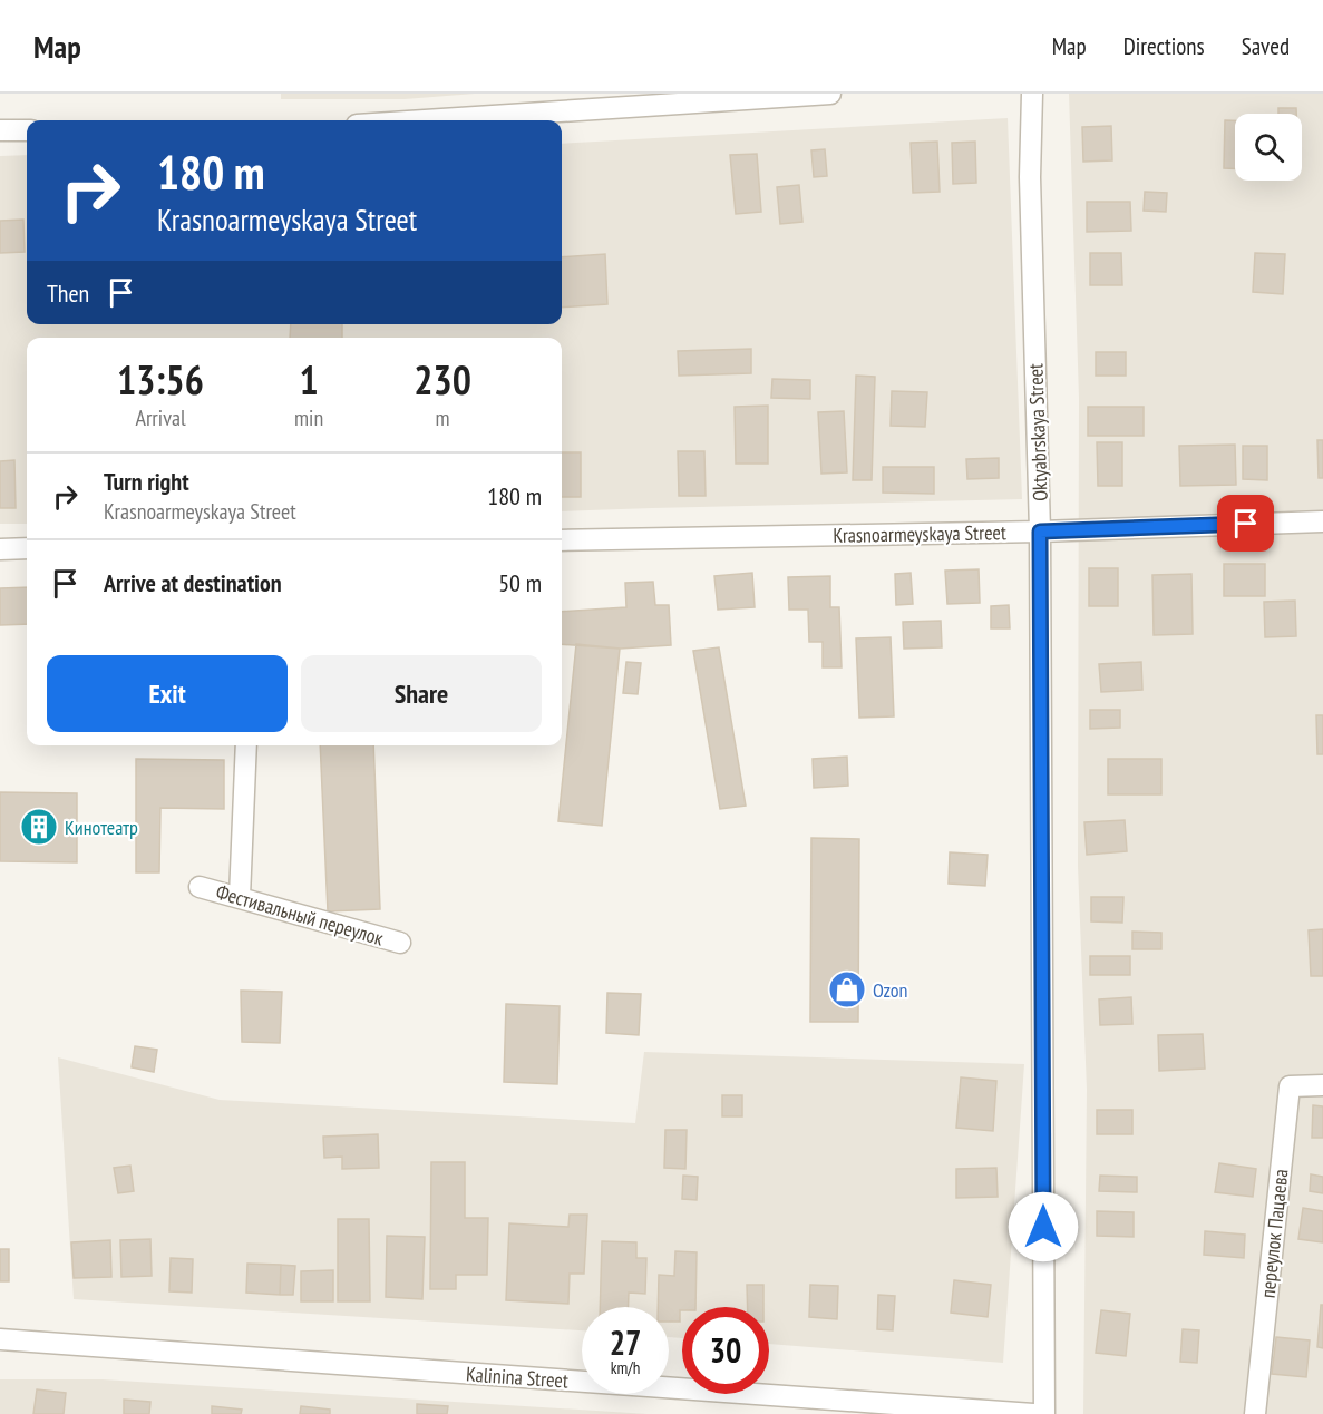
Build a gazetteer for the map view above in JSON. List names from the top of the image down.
{
  "streets": {
    "street": [
      "Oktyabrskaya Street",
      "Krasnoarmeyskaya Street",
      "Фестивальный переулок",
      "переулок Пацаева",
      "Kalinina Street"
    ]
  },
  "crossings": [
    ["Oktyabrskaya Street", "Krasnoarmeyskaya Street"]
  ],
  "places": {
    "building": ["Кинотеатр"],
    "shop": ["Ozon"]
  },
  "page": {
    "header": "Map",
    "nav": ["Map", "Directions", "Saved"],
    "turn": ["180 m", "Krasnoarmeyskaya Street"],
    "then": "Then",
    "eta": [
      "13:56",
      "Arrival",
      "1",
      "min",
      "230",
      "m"
    ],
    "list": [
      {
        "name": "Turn right",
        "note": "Krasnoarmeyskaya Street",
        "value": "180 m"
      },
      {
        "name": "Arrive at destination",
        "value": "50 m"
      }
    ],
    "buttons": ["Exit", "Share"],
    "speed": "27 km/h",
    "limit": "30"
  }
}
